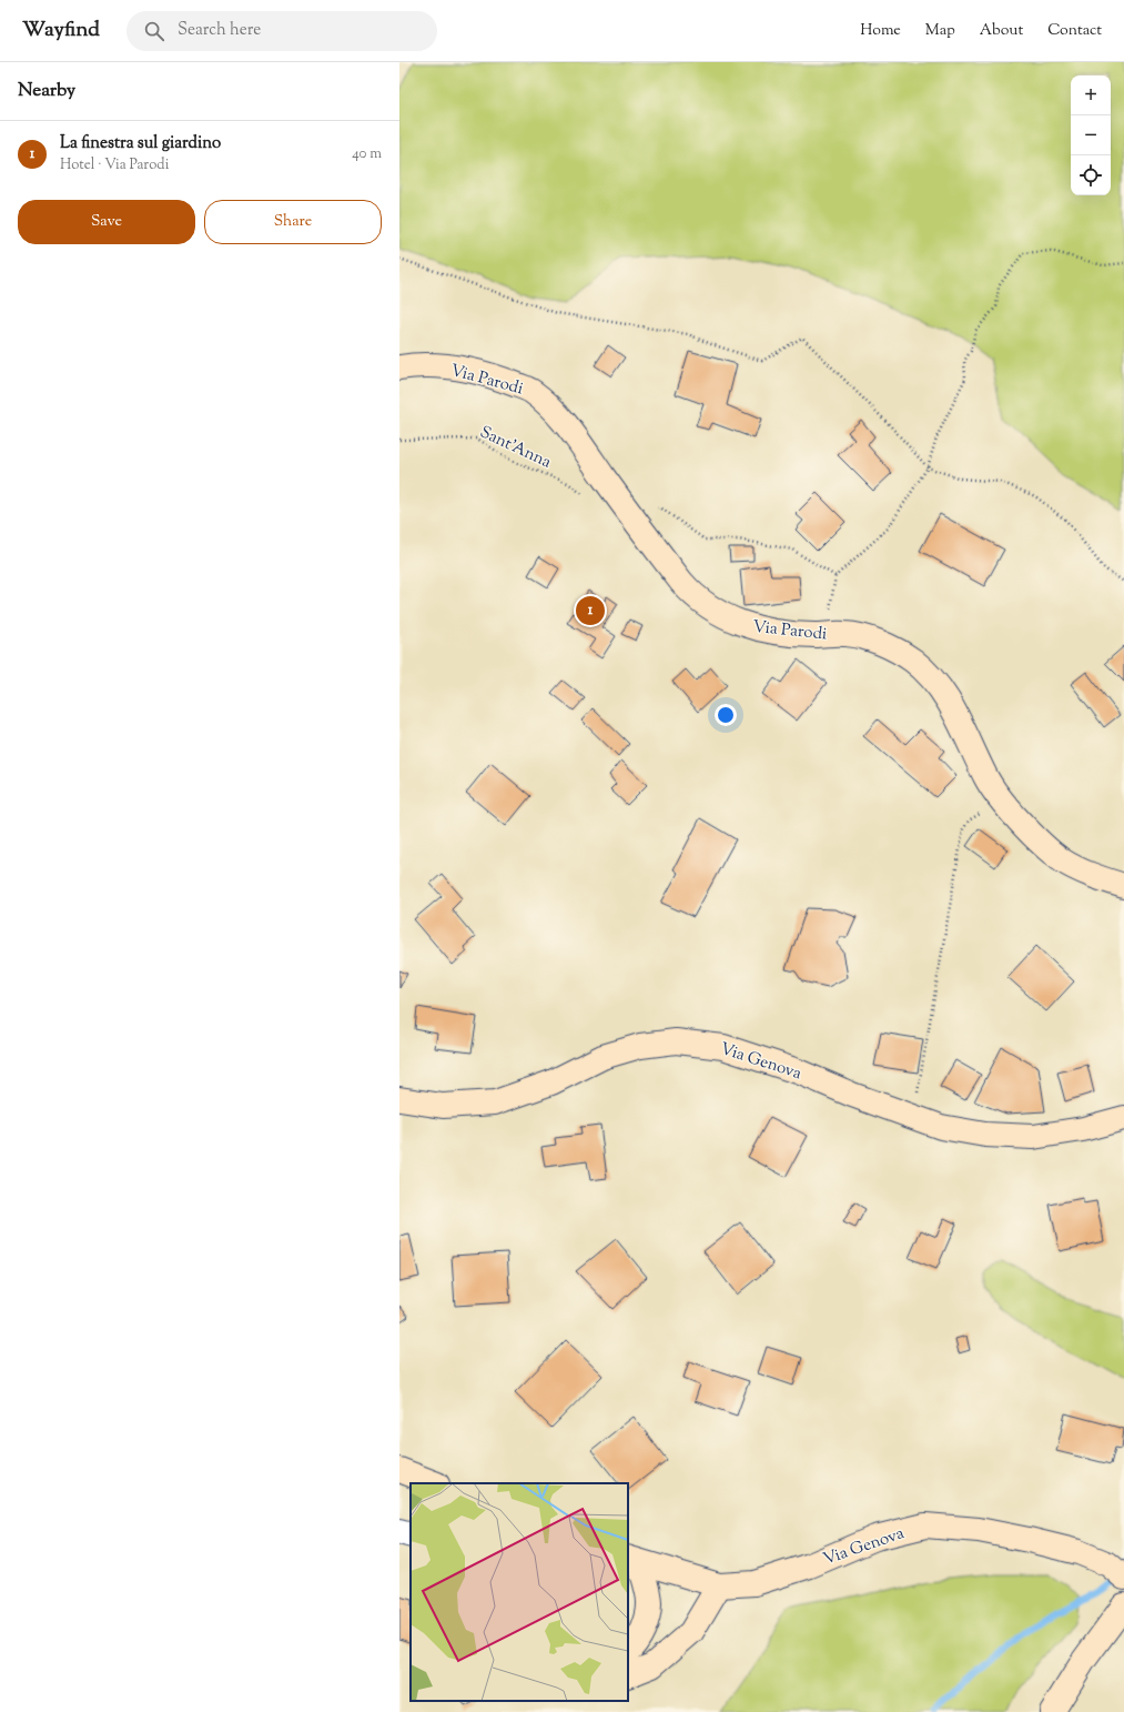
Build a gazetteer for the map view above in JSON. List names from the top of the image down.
{
  "streets": {
    "main road": ["Via Parodi", "Via Genova"],
    "path": ["Sant'Anna"]
  },
  "page": {
    "header": "Wayfind",
    "search": "Search here",
    "nav": [
      "Home",
      "Map",
      "About",
      "Contact"
    ],
    "heading": "Nearby",
    "map_buttons": ["+", "−"],
    "list": [
      {
        "mark": "1",
        "name": "La finestra sul giardino",
        "note": "Hotel · Via Parodi",
        "value": "40 m"
      }
    ],
    "buttons": ["Save", "Share"],
    "pins": "1"
  }
}
